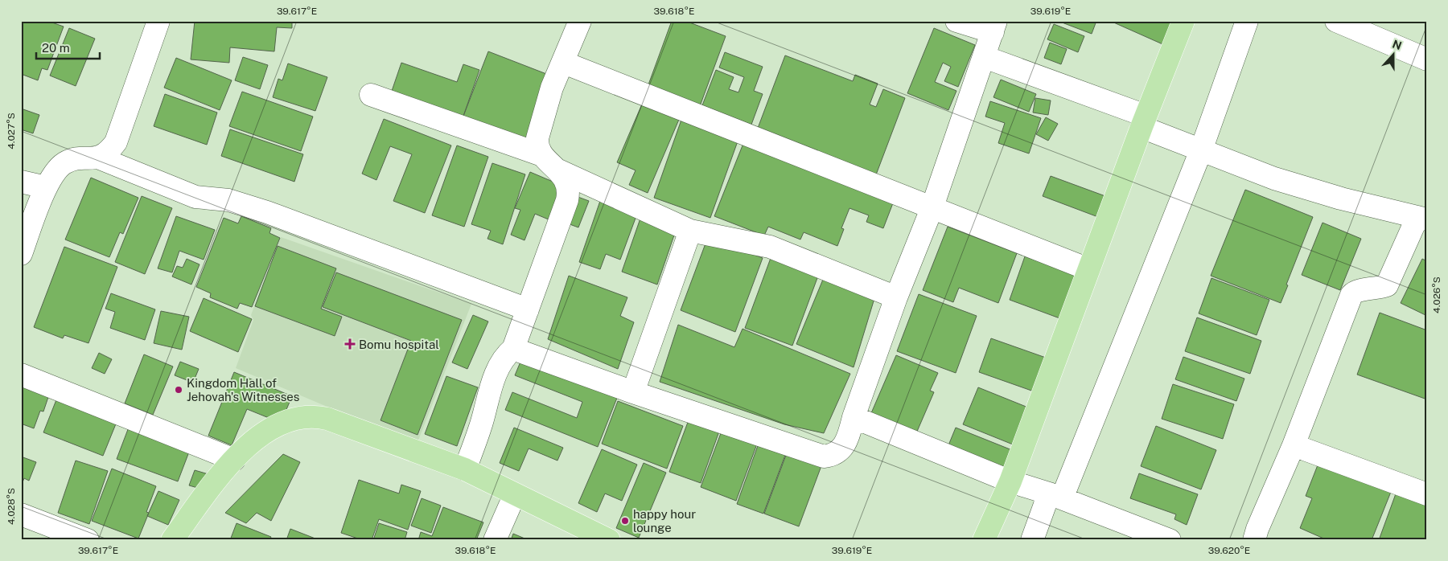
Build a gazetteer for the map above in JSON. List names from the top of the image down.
{
  "places": {
    "health": ["Bomu hospital"],
    "other": ["Kingdom Hall of Jehovah's Witnesses", "happy hour lounge"]
  },
  "scale_bar": "20 m",
  "north": "top",
  "coordinates": [
    "39.617°E",
    "39.618°E",
    "39.619°E",
    "4.027°S",
    "4.026°S",
    "4.028°S",
    "39.620°E"
  ]
}
